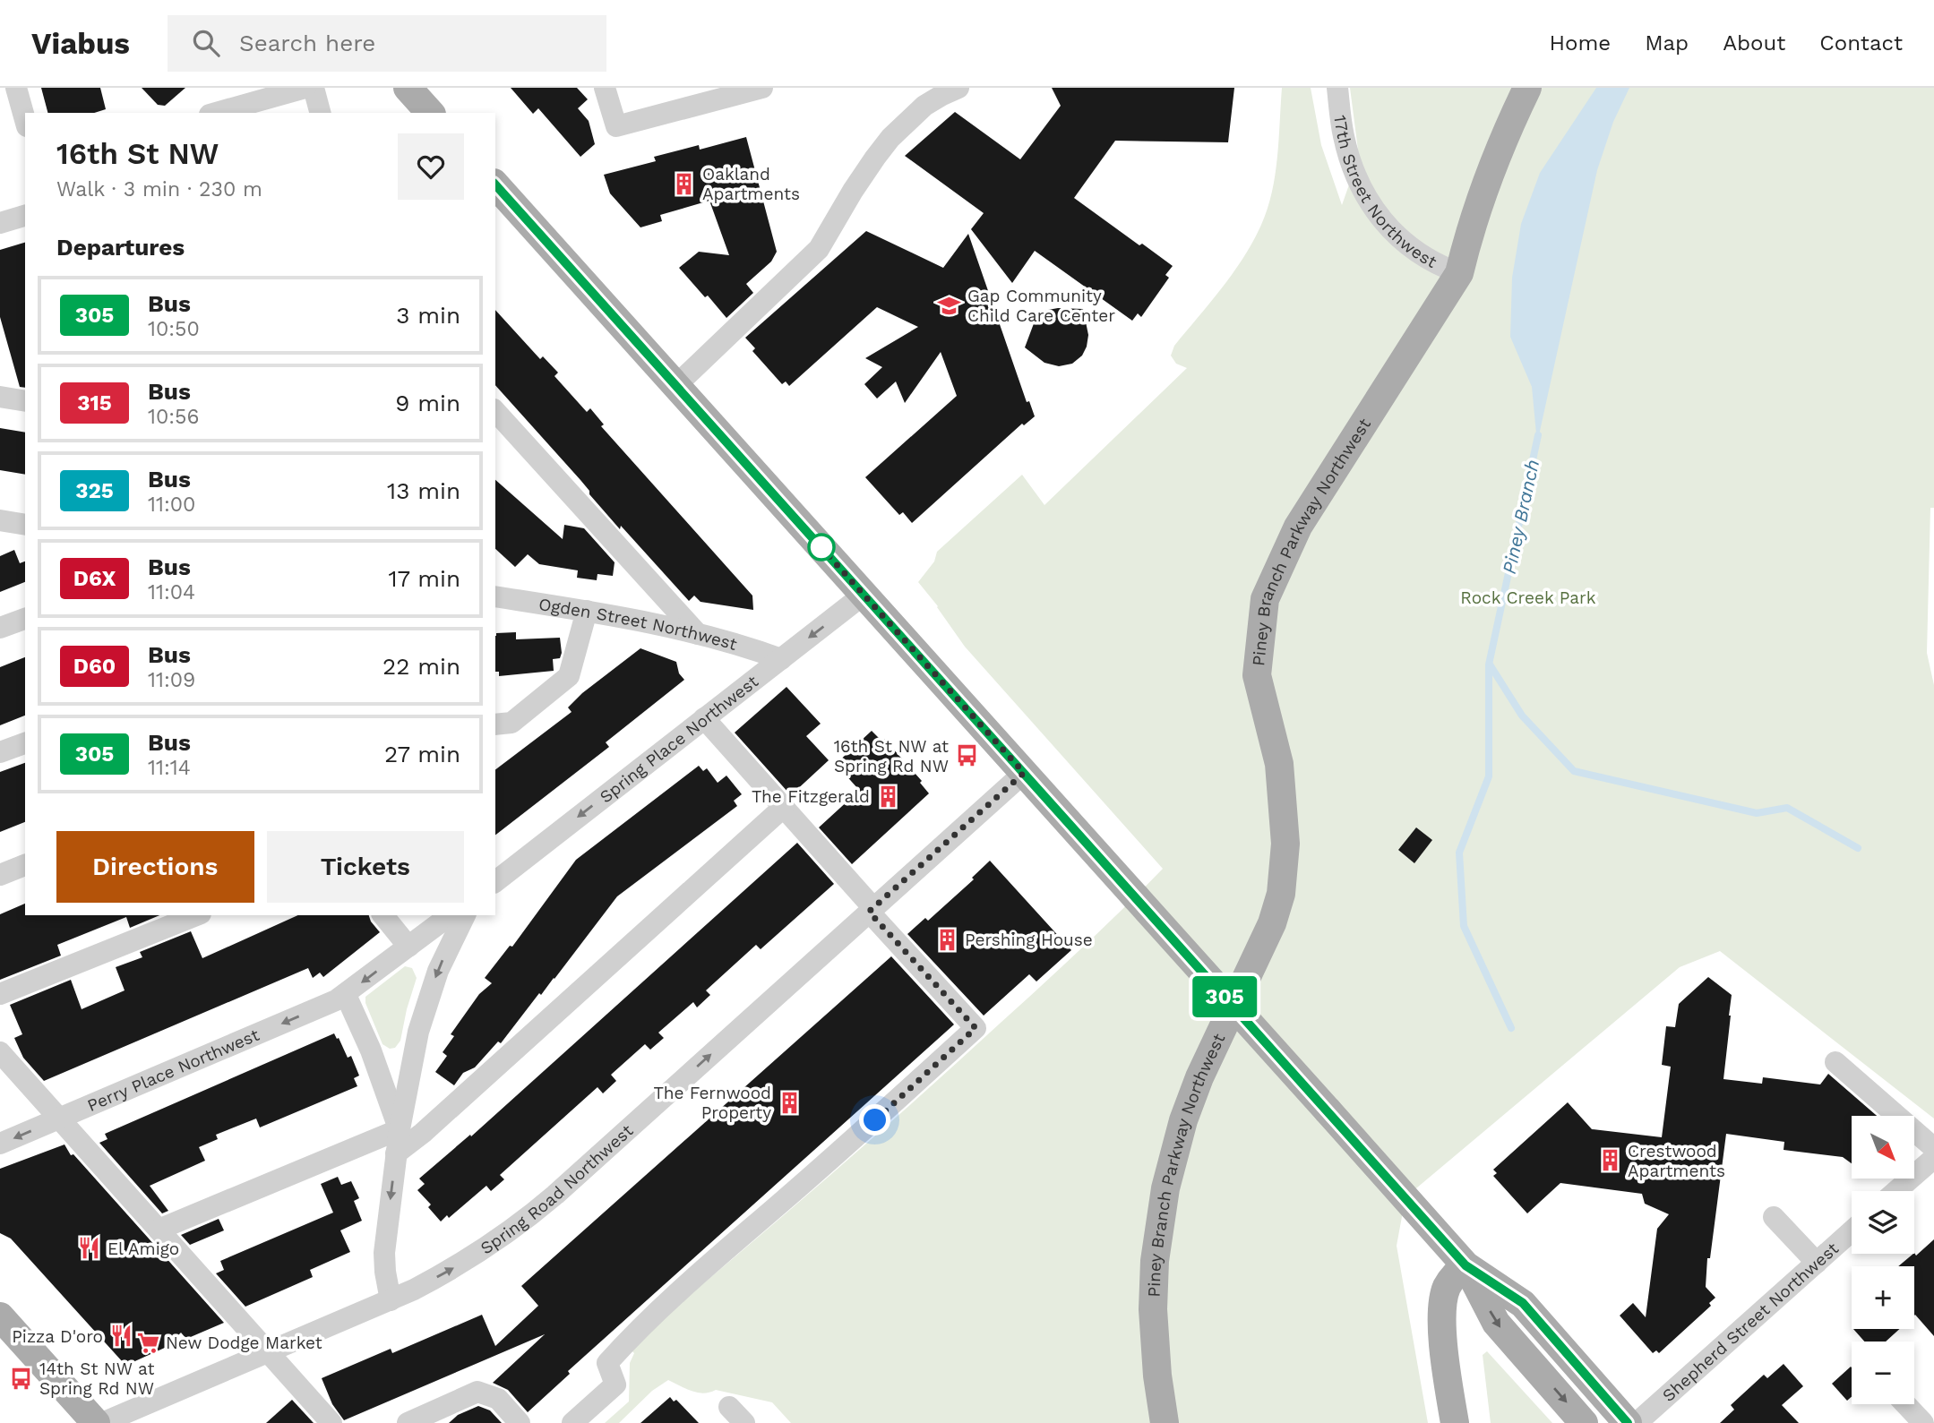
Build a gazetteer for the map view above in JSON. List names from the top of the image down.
{
  "streets": {
    "main road": ["Piney Branch Parkway Northwest"],
    "street": [
      "17th Street Northwest",
      "Ogden Street Northwest",
      "Spring Place Northwest",
      "Perry Place Northwest",
      "Spring Road Northwest",
      "Shepherd Street Northwest"
    ]
  },
  "crossings": [
    ["17th Street Northwest", "Piney Branch Parkway Northwest"],
    ["Ogden Street Northwest", "Spring Place Northwest"]
  ],
  "water": ["Piney Branch"],
  "parks": ["Rock Creek Park"],
  "places": {
    "building": [
      "Oakland Apartments",
      "The Fitzgerald",
      "Pershing House",
      "The Fernwood Property",
      "Crestwood Apartments"
    ],
    "school or university": ["Gap Community Child Care Center"],
    "bus stop": ["16th St NW at Spring Rd NW", "14th St NW at Spring Rd NW"],
    "restaurant": ["El Amigo", "Pizza D'oro"],
    "supermarket": ["New Dodge Market"]
  },
  "lines": ["bus line 305"],
  "north": "bottom right",
  "page": {
    "header": "Viabus",
    "search": "Search here",
    "nav": [
      "Home",
      "Map",
      "About",
      "Contact"
    ],
    "on_map": "305",
    "heading": [
      ["16th St NW", "Walk · 3 min · 230 m"],
      "Departures"
    ],
    "list": [
      {
        "mark": "305",
        "name": "Bus",
        "note": "10:50",
        "value": "3 min"
      },
      {
        "mark": "315",
        "name": "Bus",
        "note": "10:56",
        "value": "9 min"
      },
      {
        "mark": "325",
        "name": "Bus",
        "note": "11:00",
        "value": "13 min"
      },
      {
        "mark": "D6X",
        "name": "Bus",
        "note": "11:04",
        "value": "17 min"
      },
      {
        "mark": "D60",
        "name": "Bus",
        "note": "11:09",
        "value": "22 min"
      },
      {
        "mark": "305",
        "name": "Bus",
        "note": "11:14",
        "value": "27 min"
      }
    ],
    "buttons": ["Directions", "Tickets"],
    "map_buttons": ["+", "−"]
  }
}
